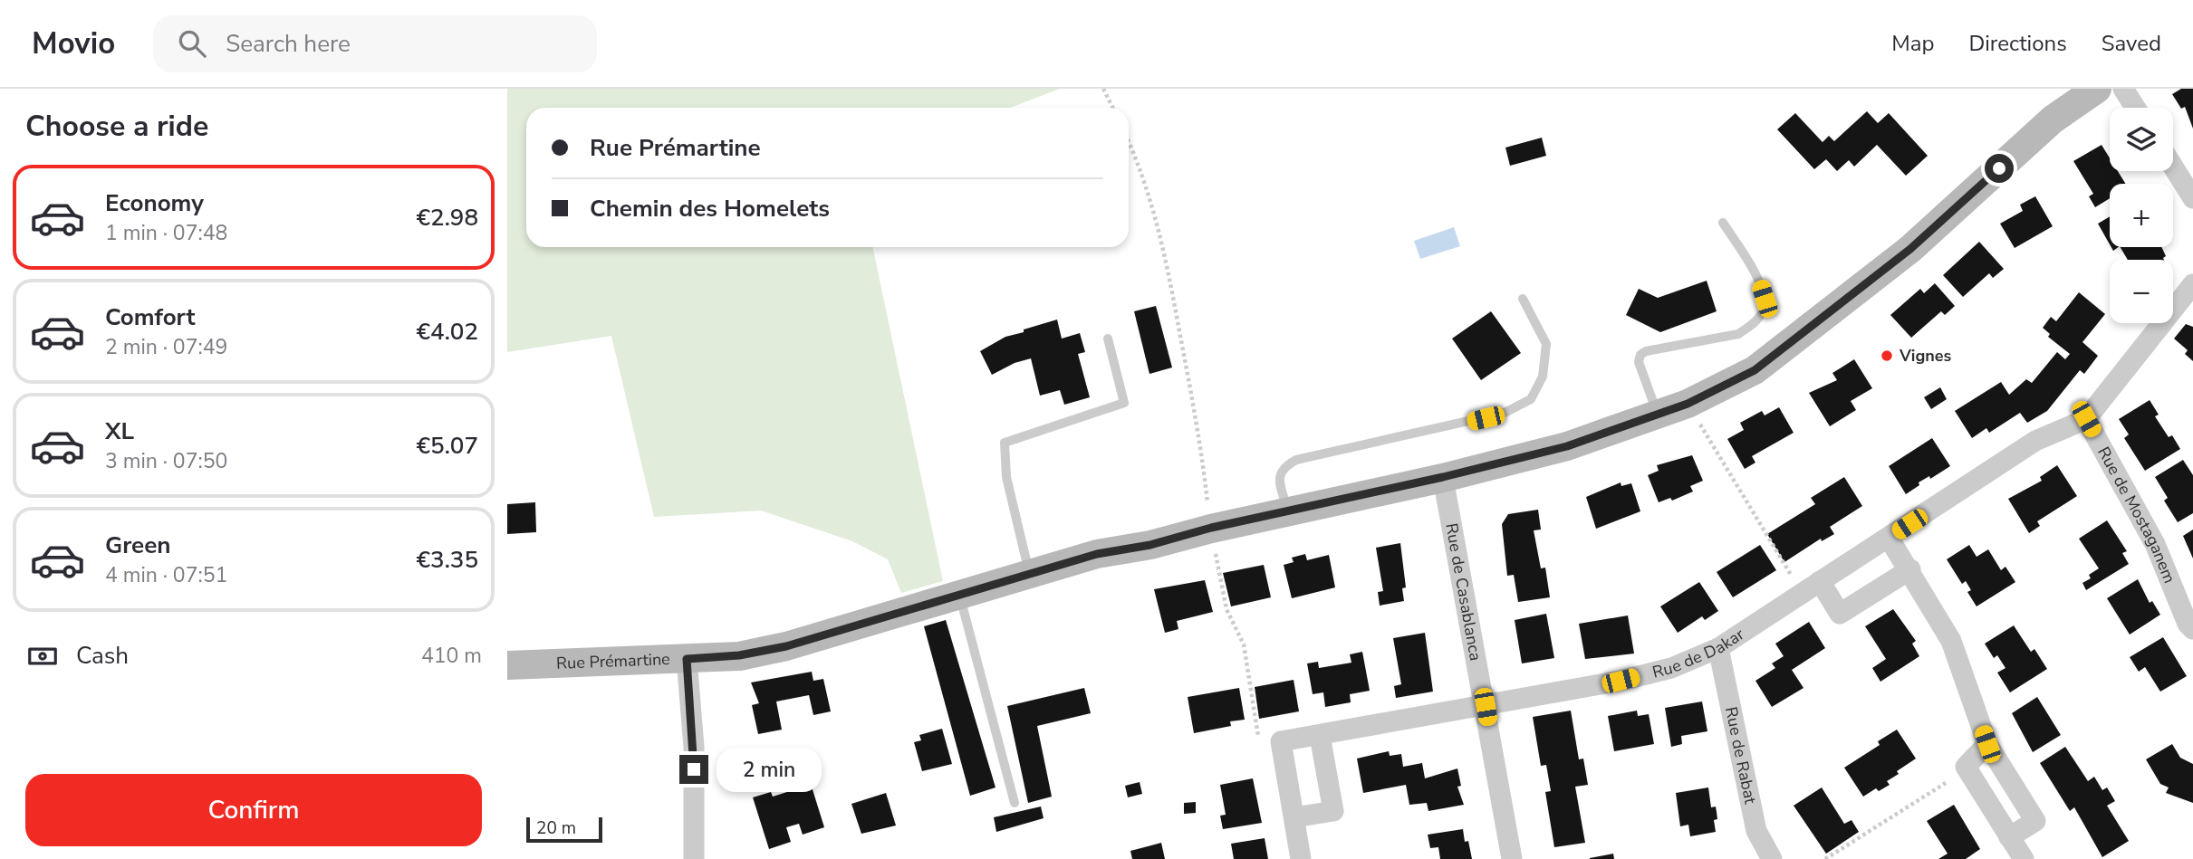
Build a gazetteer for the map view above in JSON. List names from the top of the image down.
{
  "streets": {
    "street": [
      "Rue de Mostaganem",
      "Rue de Casablanca",
      "Rue de Dakar",
      "Rue Prémartine",
      "Rue de Rabat"
    ]
  },
  "crossings": [
    ["Rue de Mostaganem", "Rue de Dakar"],
    ["Rue de Casablanca", "Rue de Dakar"],
    ["Rue de Casablanca", "Rue Prémartine"],
    ["Rue de Dakar", "Rue de Rabat"]
  ],
  "places": ["Vignes"],
  "scale_bar": "20 m",
  "page": {
    "header": "Movio",
    "search": "Search here",
    "nav": ["Map", "Directions", "Saved"],
    "heading": "Choose a ride",
    "map_buttons": ["+", "−"],
    "banner": ["Rue Prémartine", "Chemin des Homelets"],
    "list": [
      {
        "name": "Economy",
        "note": "1 min · 07:48",
        "value": "€2.98"
      },
      {
        "name": "Comfort",
        "note": "2 min · 07:49",
        "value": "€4.02"
      },
      {
        "name": "XL",
        "note": "3 min · 07:50",
        "value": "€5.07"
      },
      {
        "name": "Green",
        "note": "4 min · 07:51",
        "value": "€3.35"
      }
    ],
    "pay": ["Cash", "410 m"],
    "bubble": "2 min",
    "buttons": "Confirm",
    "scale": "20 m"
  }
}
